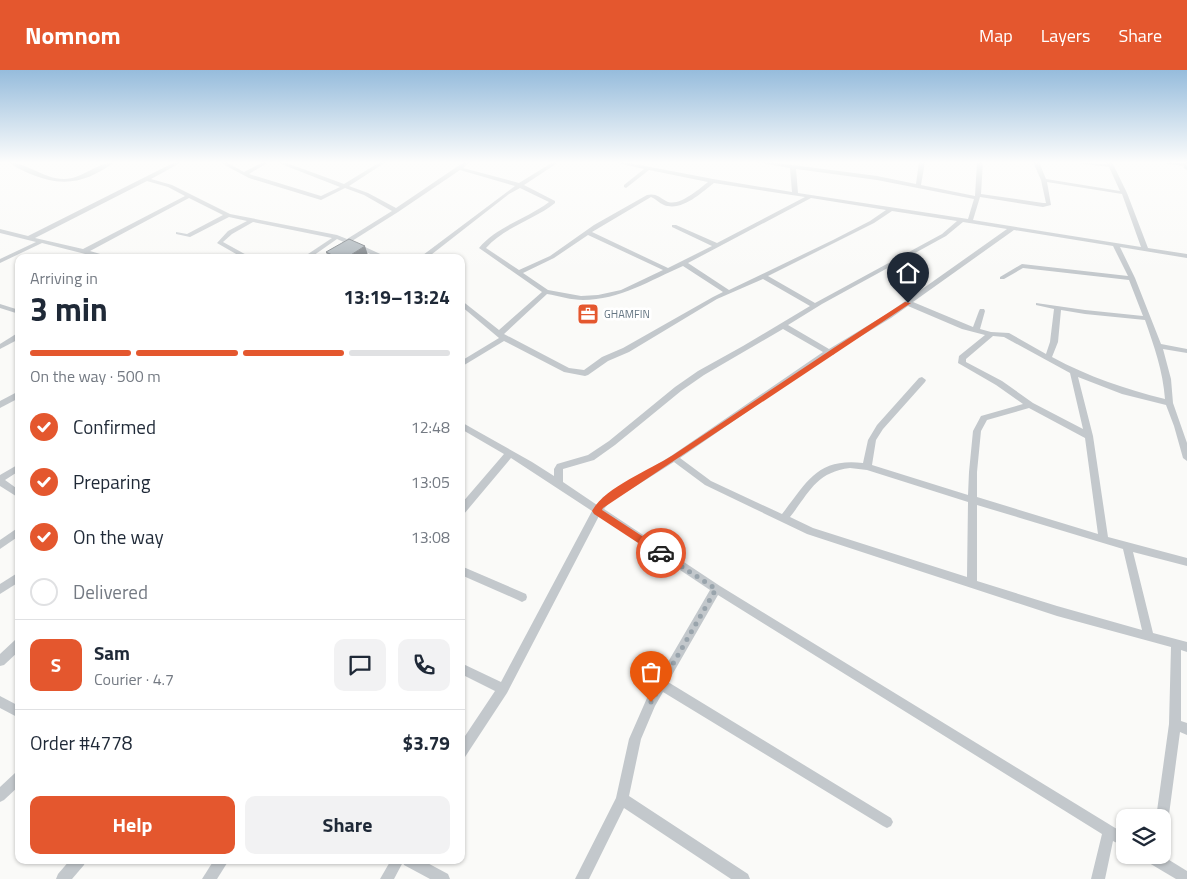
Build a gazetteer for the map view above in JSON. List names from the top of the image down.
{
  "places": {
    "office": ["GHAMFIN"]
  },
  "page": {
    "header": "Nomnom",
    "nav": ["Map", "Layers", "Share"],
    "heading": ["3 min", "Arriving in", "13:19–13:24"],
    "panel": [
      "Sam",
      "Courier · 4.7",
      "Order #4778",
      "$3.79"
    ],
    "bar": "On the way · 500 m",
    "list": [
      ["Confirmed", "12:48"],
      ["Preparing", "13:05"],
      ["On the way", "13:08"],
      "Delivered"
    ],
    "round": "S",
    "buttons": ["Help", "Share"]
  }
}
